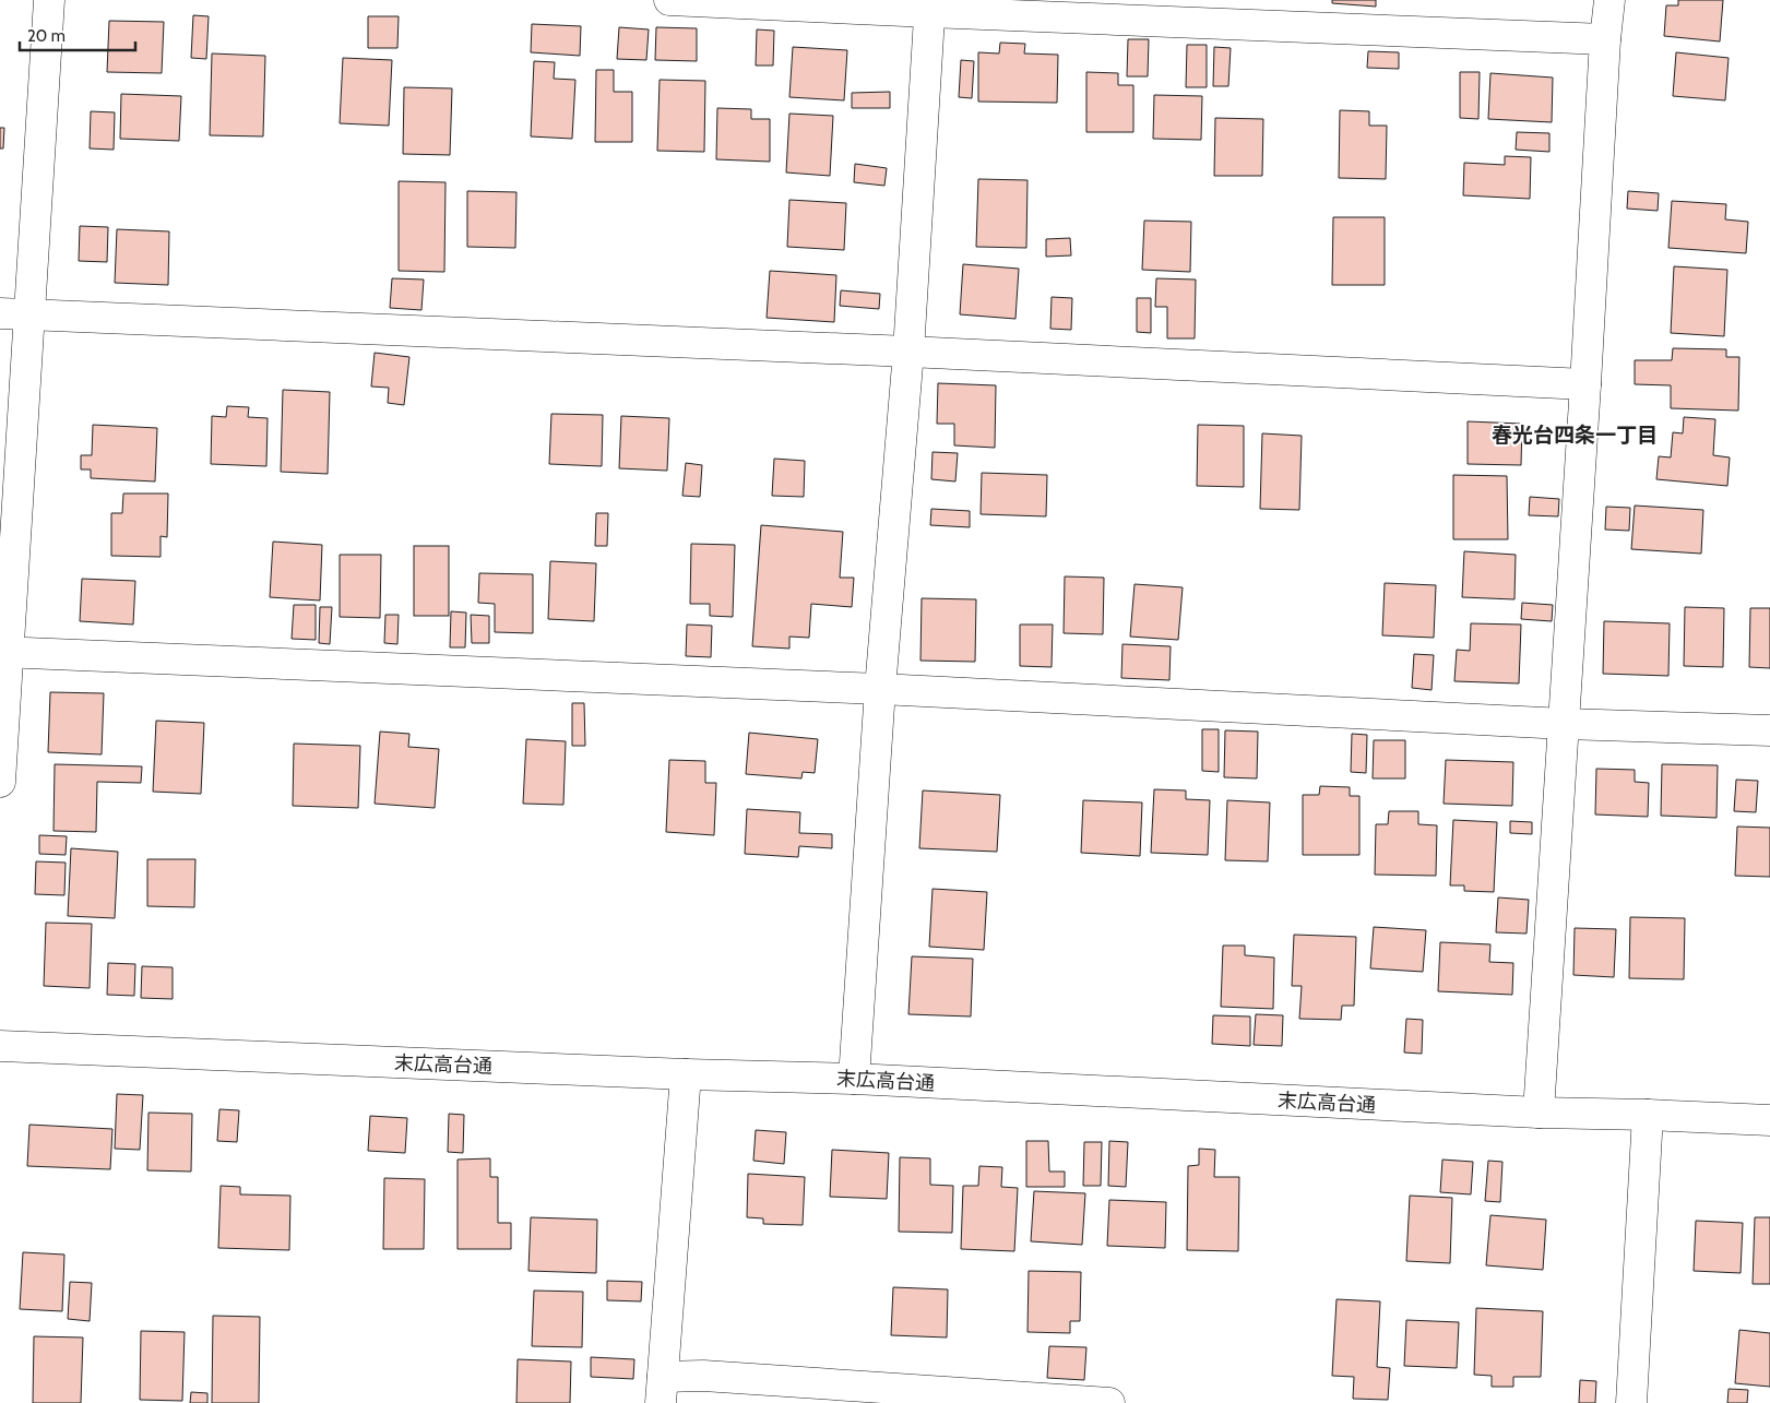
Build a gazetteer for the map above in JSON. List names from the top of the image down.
{
  "streets": {
    "street": ["末広高台通"]
  },
  "districts": ["春光台四条一丁目"],
  "scale_bar": "20 m"
}
